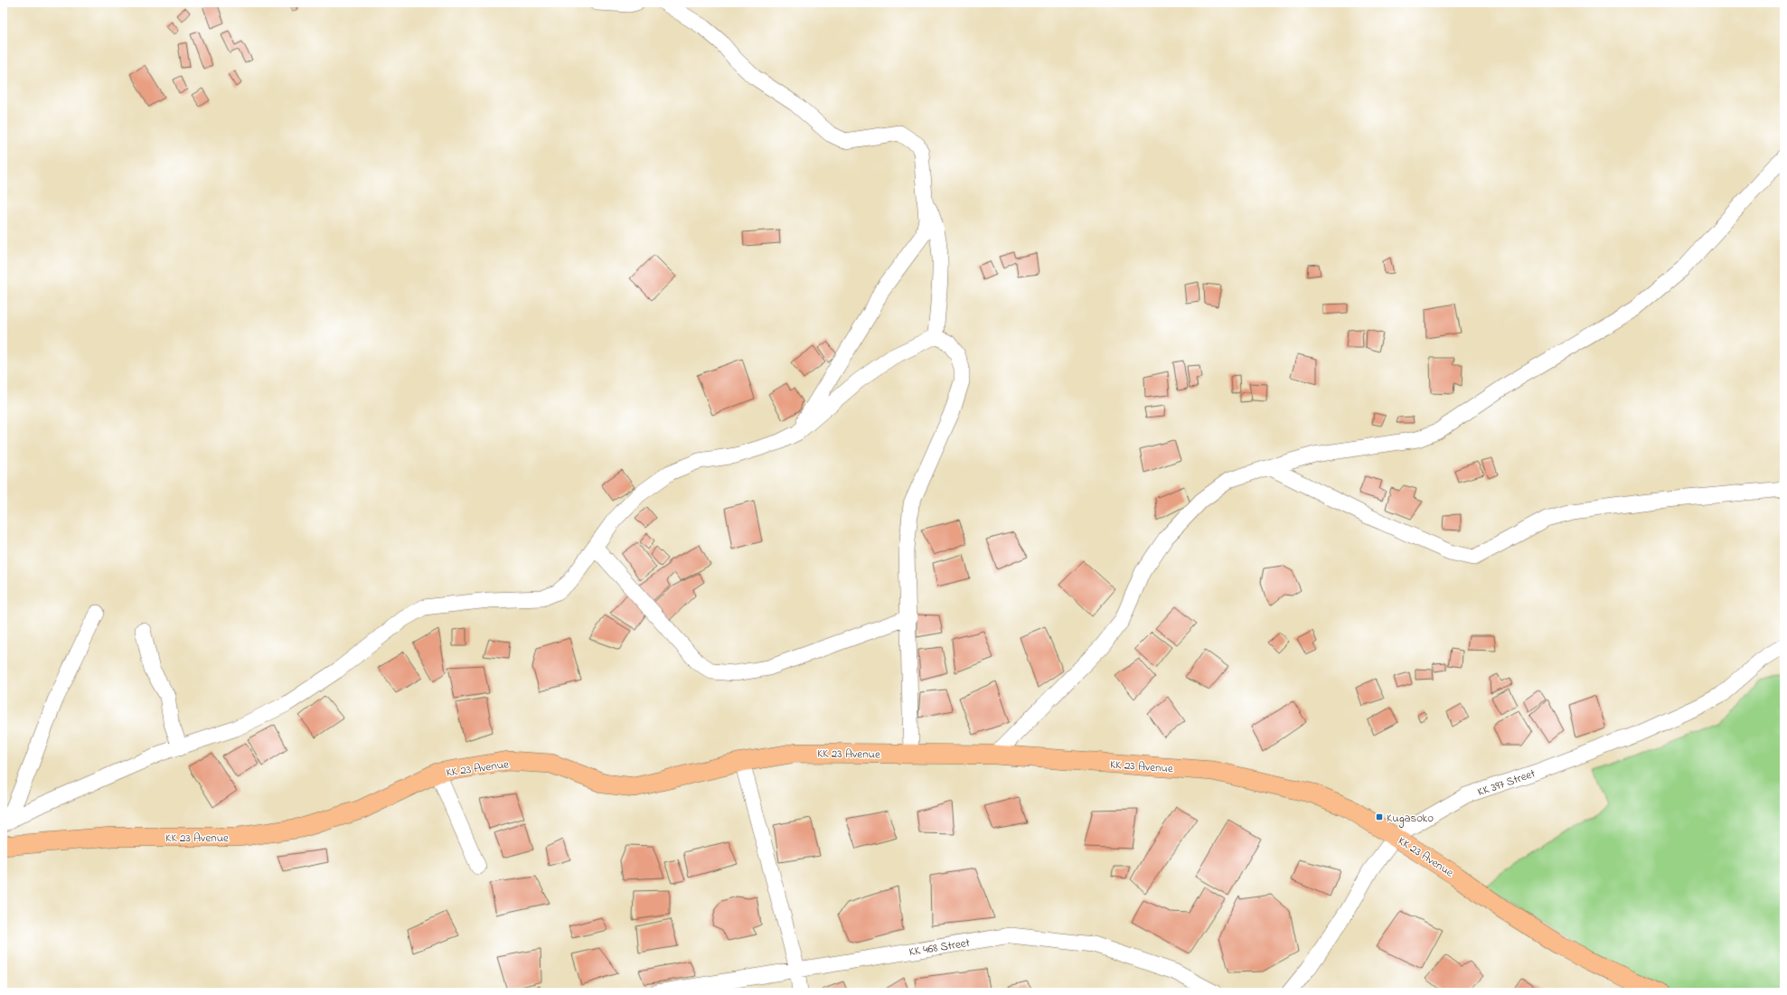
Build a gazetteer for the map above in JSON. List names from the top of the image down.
{
  "streets": {
    "main road": ["KK 23 Avenue"],
    "street": ["KK 397 Street", "KK 468 Street"]
  },
  "crossings": [
    ["KK 23 Avenue", "KK 397 Street"]
  ],
  "places": {
    "transit": ["Kugasoko"]
  }
}
